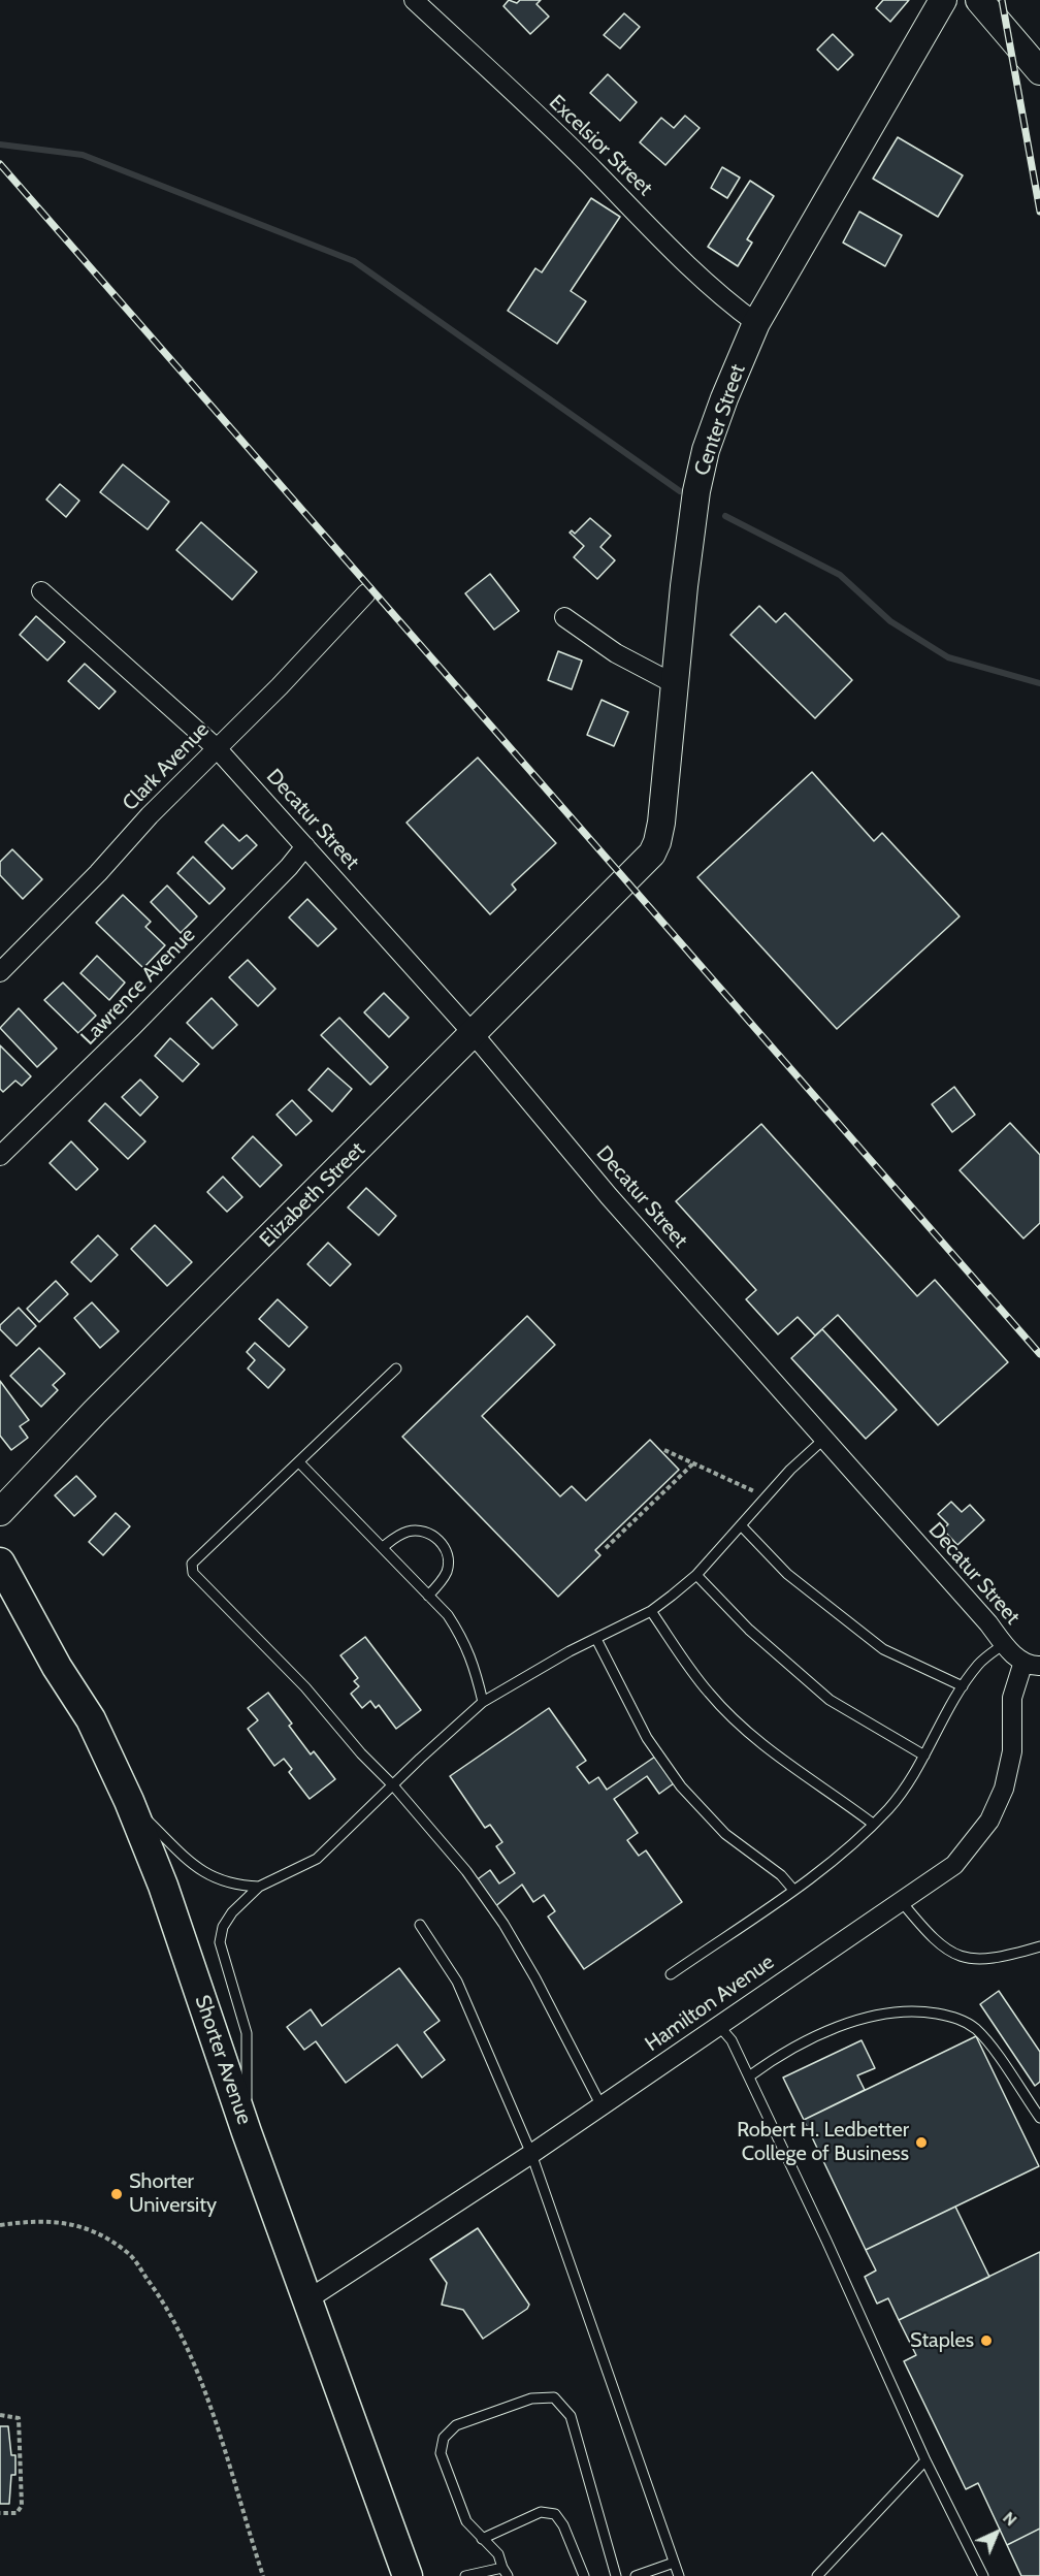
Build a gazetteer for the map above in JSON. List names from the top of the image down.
{
  "streets": {
    "main road": ["Shorter Avenue"],
    "street": [
      "Excelsior Street",
      "Center Street",
      "Clark Avenue",
      "Decatur Street",
      "Lawrence Avenue",
      "Elizabeth Street",
      "Hamilton Avenue"
    ]
  },
  "crossings": [
    ["Excelsior Street", "Center Street"],
    ["Center Street", "Elizabeth Street"],
    ["Clark Avenue", "Decatur Street"],
    ["Decatur Street", "Lawrence Avenue"],
    ["Decatur Street", "Elizabeth Street"],
    ["Decatur Street", "Hamilton Avenue"],
    ["Hamilton Avenue", "Shorter Avenue"]
  ],
  "places": ["Robert H. Ledbetter College of Business", "Shorter University", "Staples"],
  "north": "top right"
}
